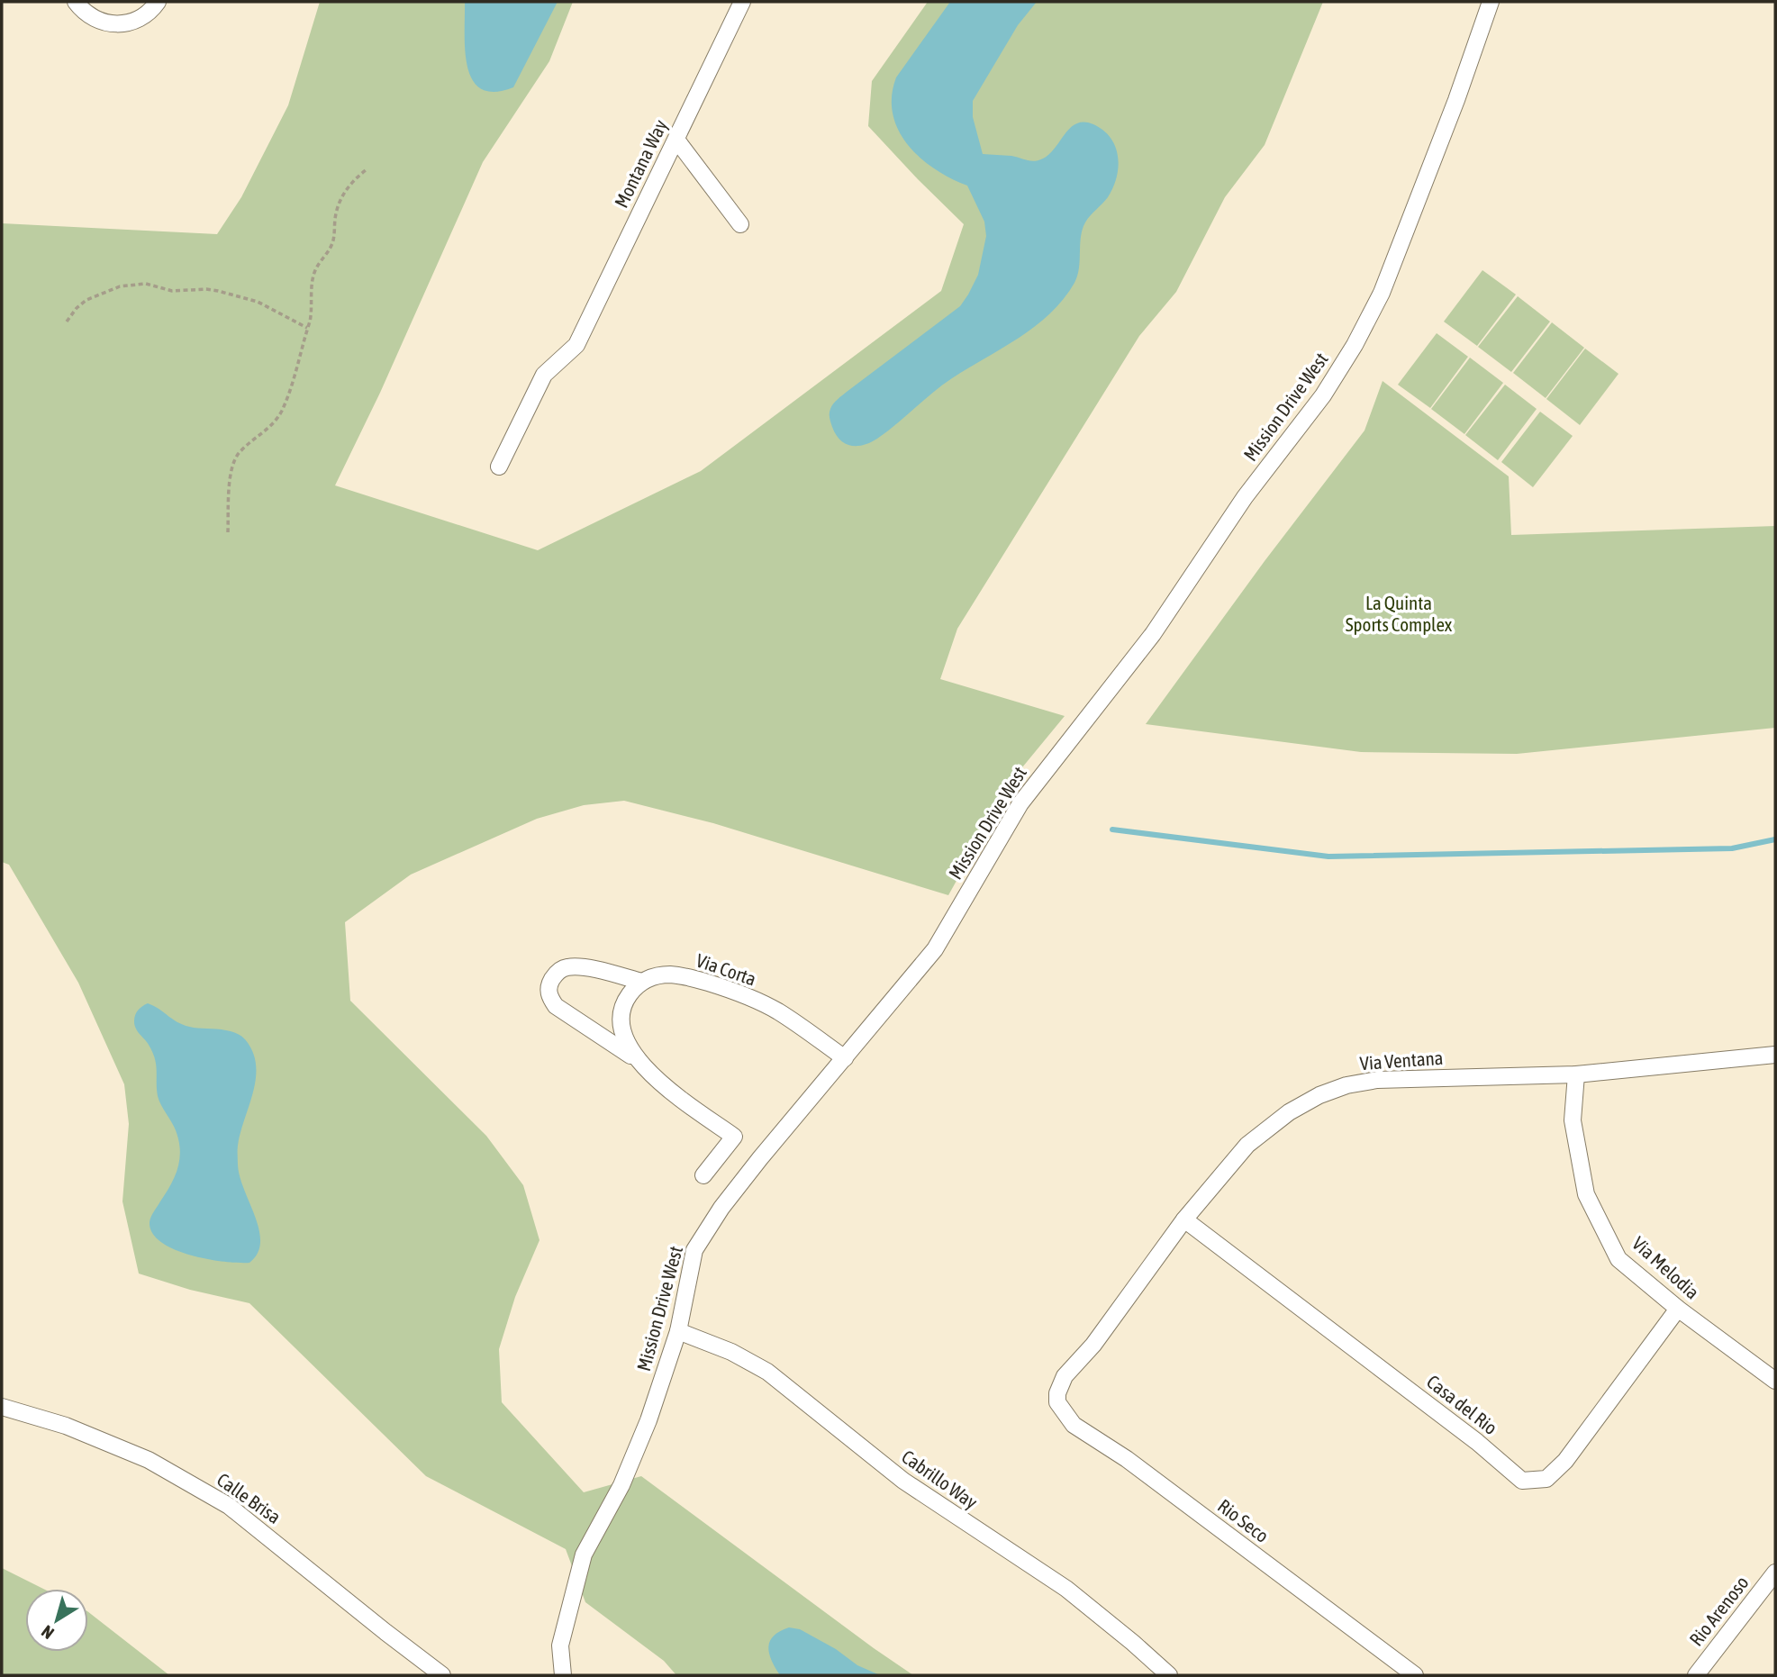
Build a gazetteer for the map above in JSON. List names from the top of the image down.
{
  "streets": {
    "street": [
      "Montana Way",
      "Mission Drive West",
      "Via Corta",
      "Via Ventana",
      "Via Melodia",
      "Casa del Rio",
      "Cabrillo Way",
      "Calle Brisa",
      "Rio Seco",
      "Rio Arenoso"
    ]
  },
  "crossings": [
    ["Mission Drive West", "Via Corta"],
    ["Mission Drive West", "Cabrillo Way"],
    ["Via Ventana", "Via Melodia"],
    ["Via Ventana", "Casa del Rio"],
    ["Via Ventana", "Rio Seco"],
    ["Via Melodia", "Casa del Rio"]
  ],
  "parks": ["La Quinta Sports Complex"],
  "north": "bottom left"
}
